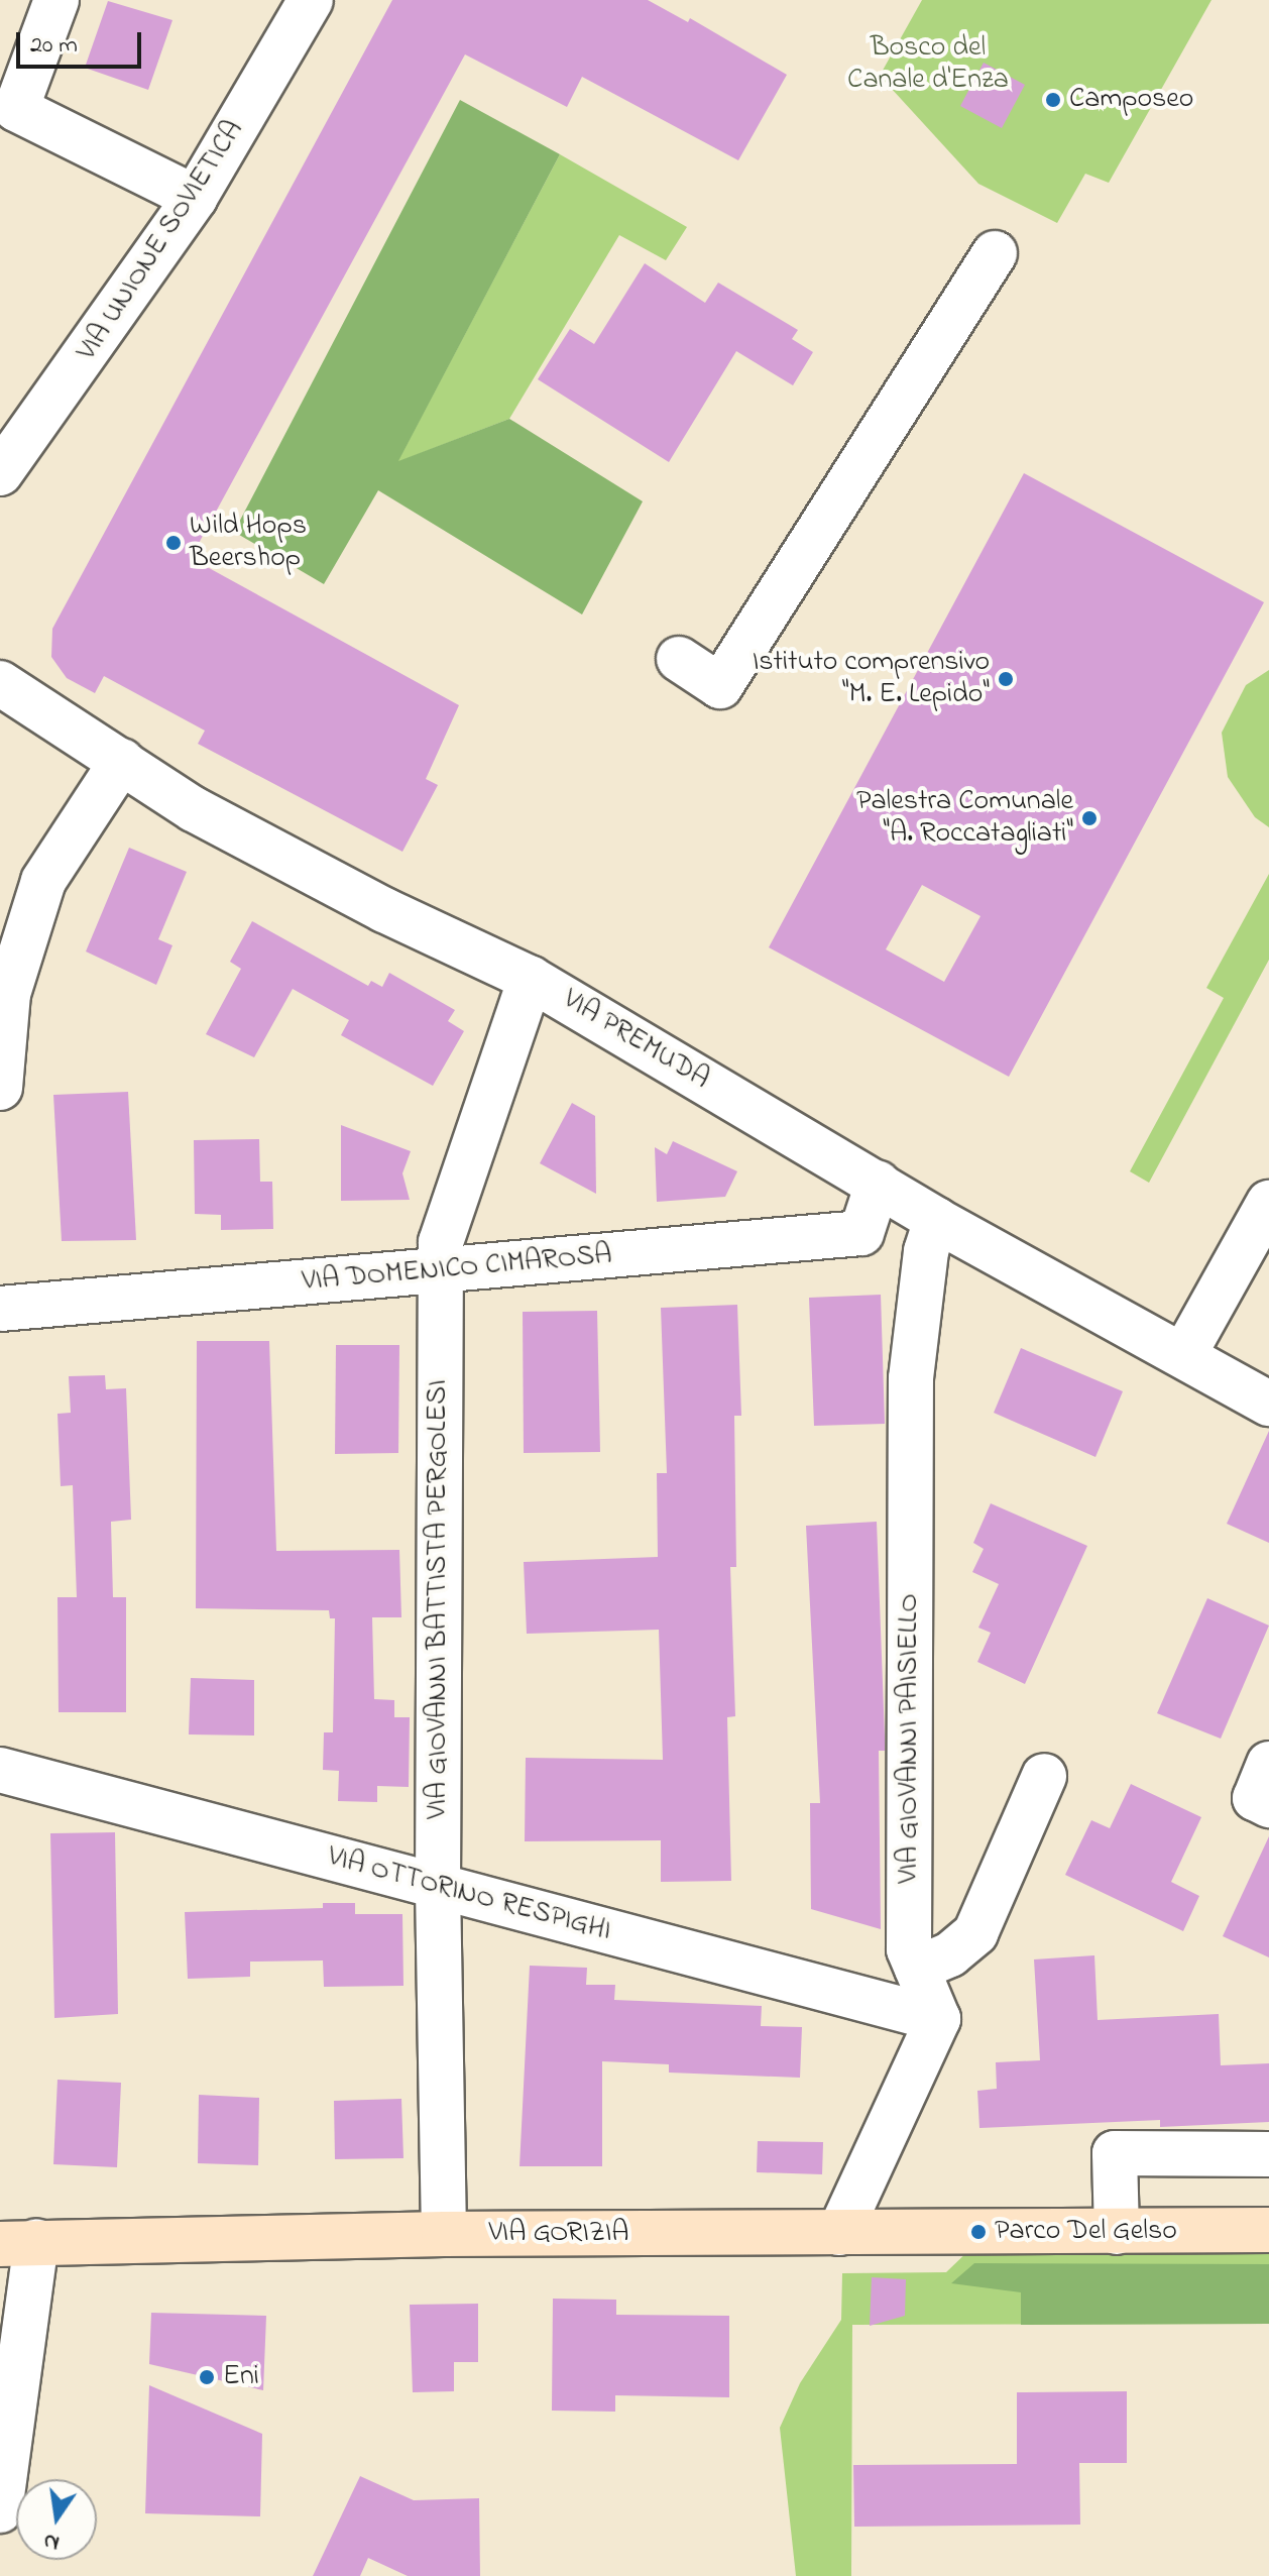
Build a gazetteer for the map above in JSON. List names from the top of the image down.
{
  "streets": {
    "main road": ["VIA GORIZIA"],
    "street": [
      "VIA UNIONE SOVIETICA",
      "VIA PREMUDA",
      "VIA DOMENICO CIMAROSA",
      "VIA GIOVANNI BATTISTA PERGOLESI",
      "VIA GIOVANNI PAISIELLO",
      "VIA OTTORINO RESPIGHI"
    ]
  },
  "crossings": [
    ["VIA PREMUDA", "VIA DOMENICO CIMAROSA"],
    ["VIA PREMUDA", "VIA GIOVANNI BATTISTA PERGOLESI"],
    ["VIA PREMUDA", "VIA GIOVANNI PAISIELLO"],
    ["VIA DOMENICO CIMAROSA", "VIA GIOVANNI BATTISTA PERGOLESI"],
    ["VIA GIOVANNI BATTISTA PERGOLESI", "VIA OTTORINO RESPIGHI"],
    ["VIA GIOVANNI BATTISTA PERGOLESI", "VIA GORIZIA"],
    ["VIA GIOVANNI PAISIELLO", "VIA OTTORINO RESPIGHI"]
  ],
  "parks": ["Bosco del Canale d'Enza"],
  "places": [
    "Camposeo",
    "Wild Hops Beershop",
    "Istituto comprensivo \"M. E. Lepido\"",
    "Palestra Comunale \"A. Roccatagliati\"",
    "Parco Del Gelso",
    "Eni"
  ],
  "scale_bar": "20 m",
  "north": "bottom"
}
